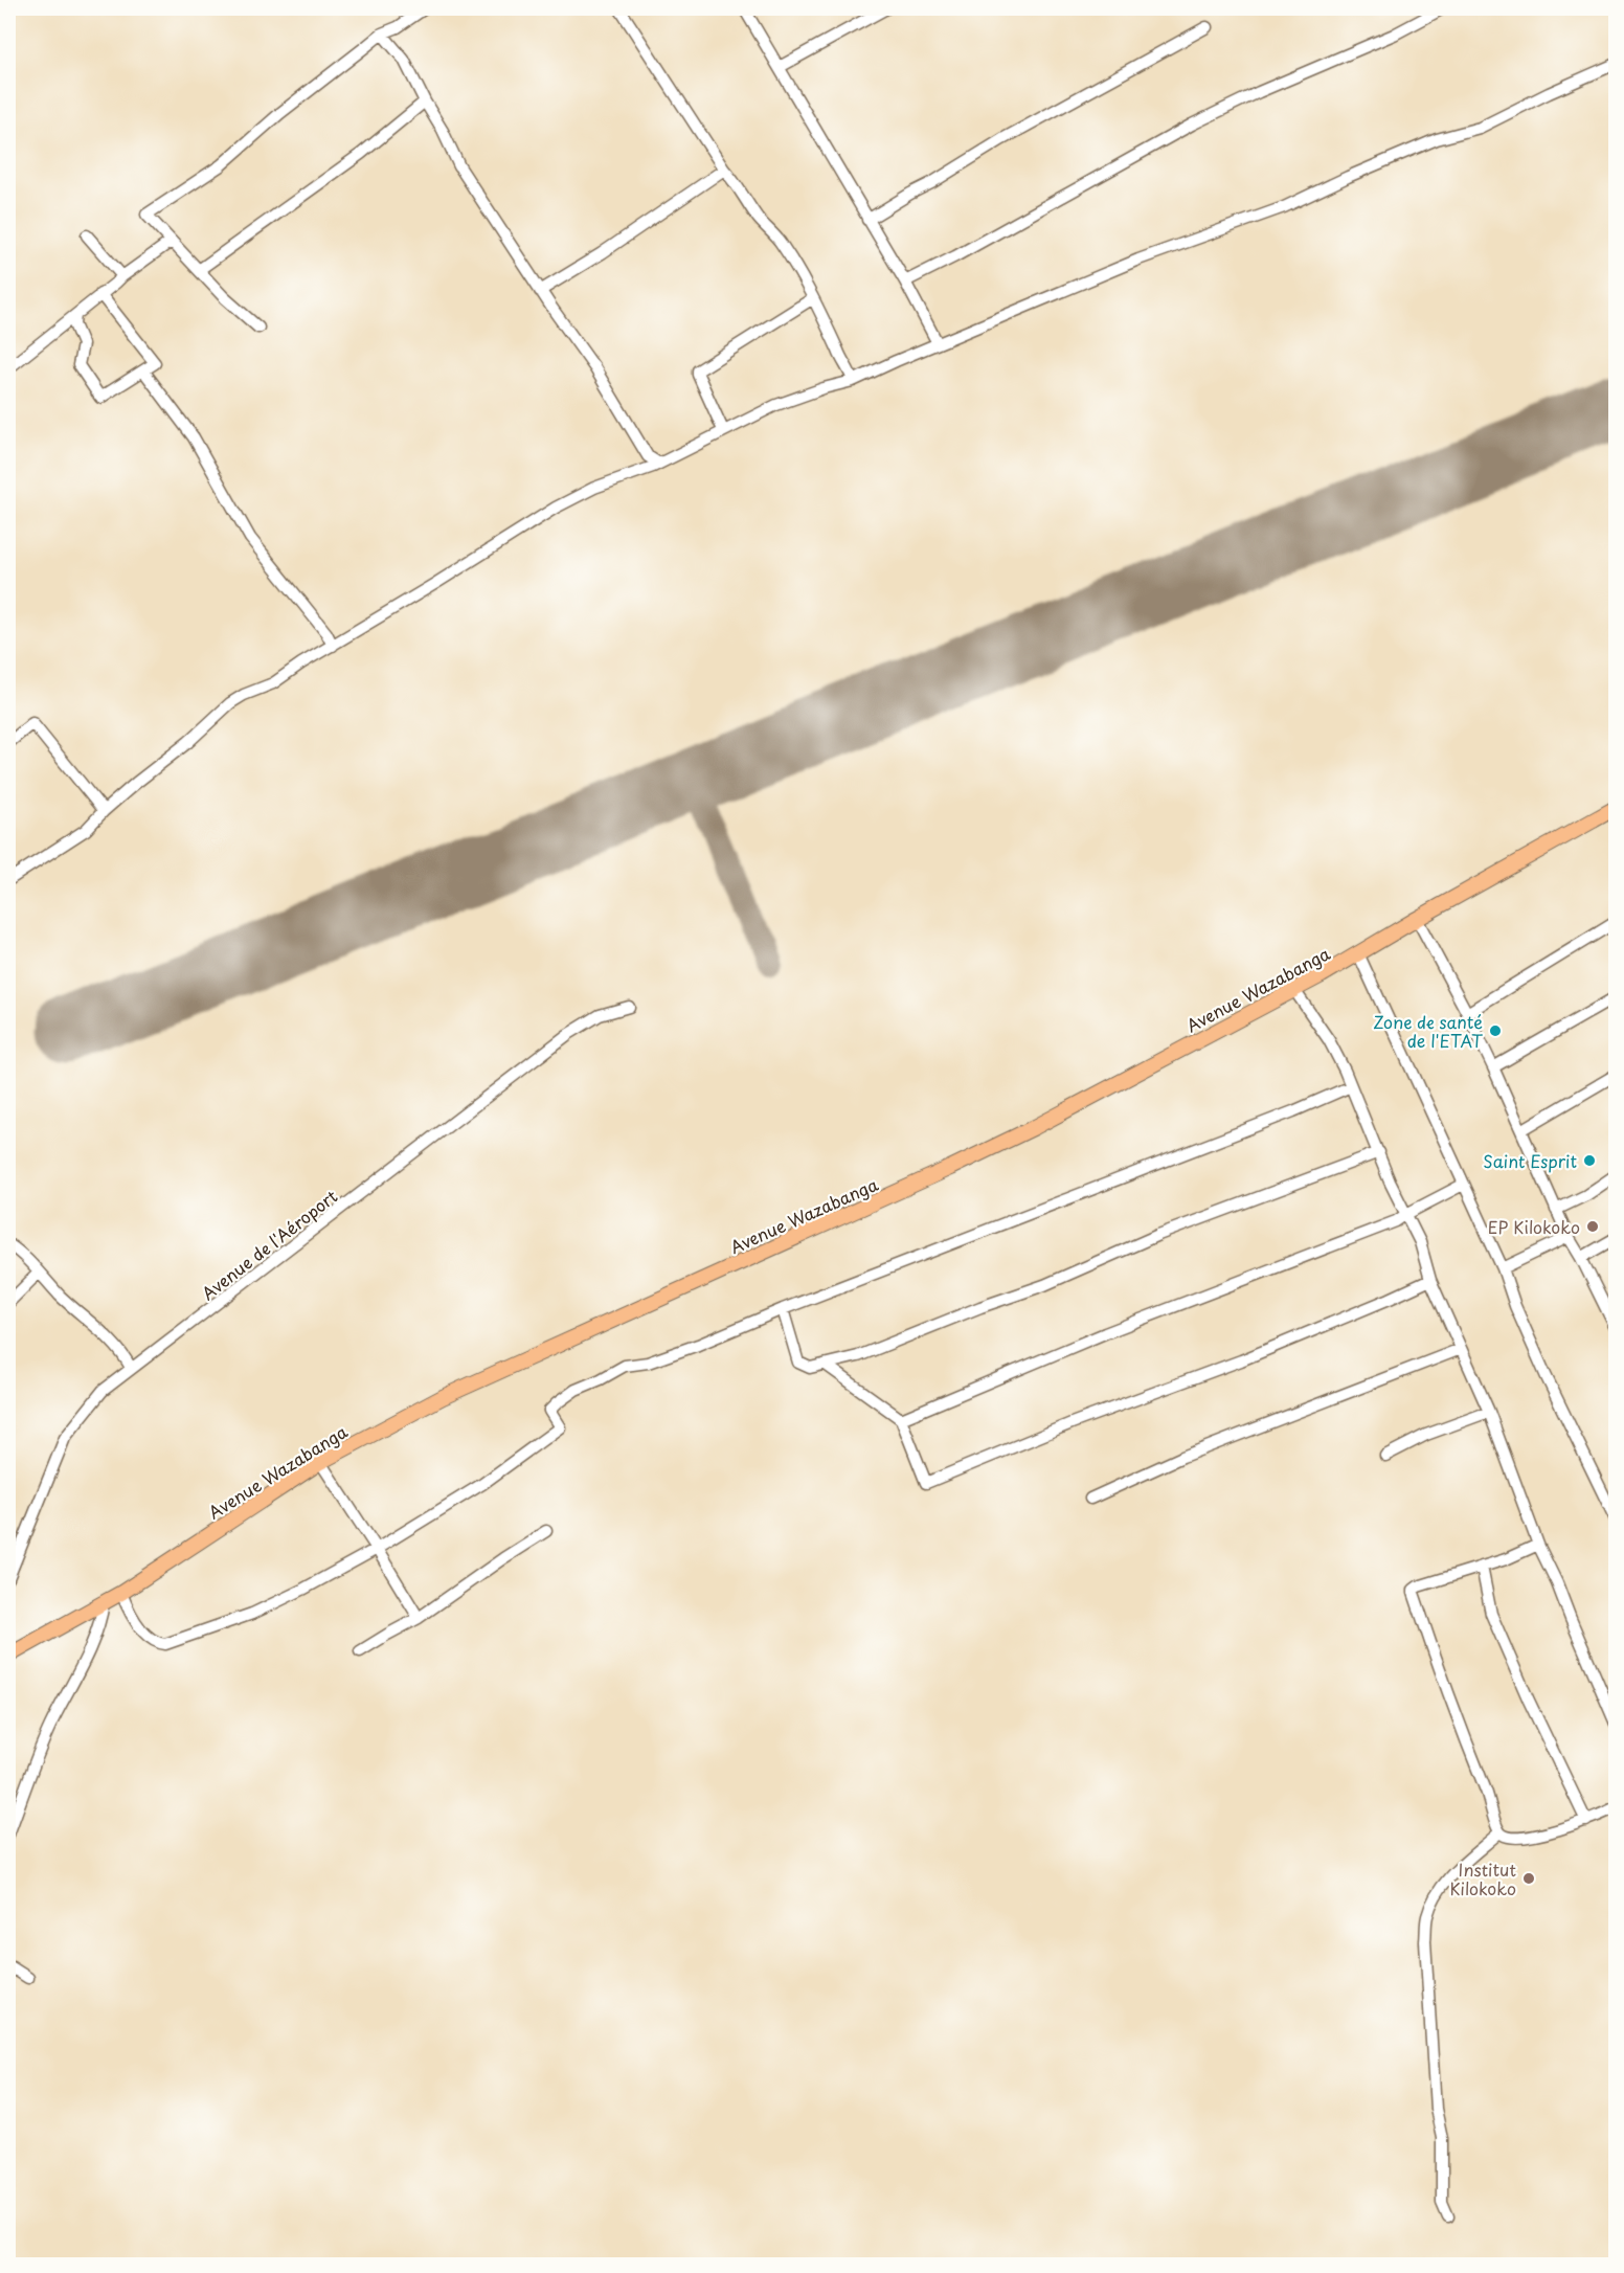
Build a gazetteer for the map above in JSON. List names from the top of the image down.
{
  "streets": {
    "main road": ["Avenue Wazabanga"],
    "street": ["Avenue de l'Aéroport"]
  },
  "places": [
    "Zone de santé de l'ETAT",
    "Saint Esprit",
    "EP Kilokoko",
    "Institut Kilokoko"
  ]
}
